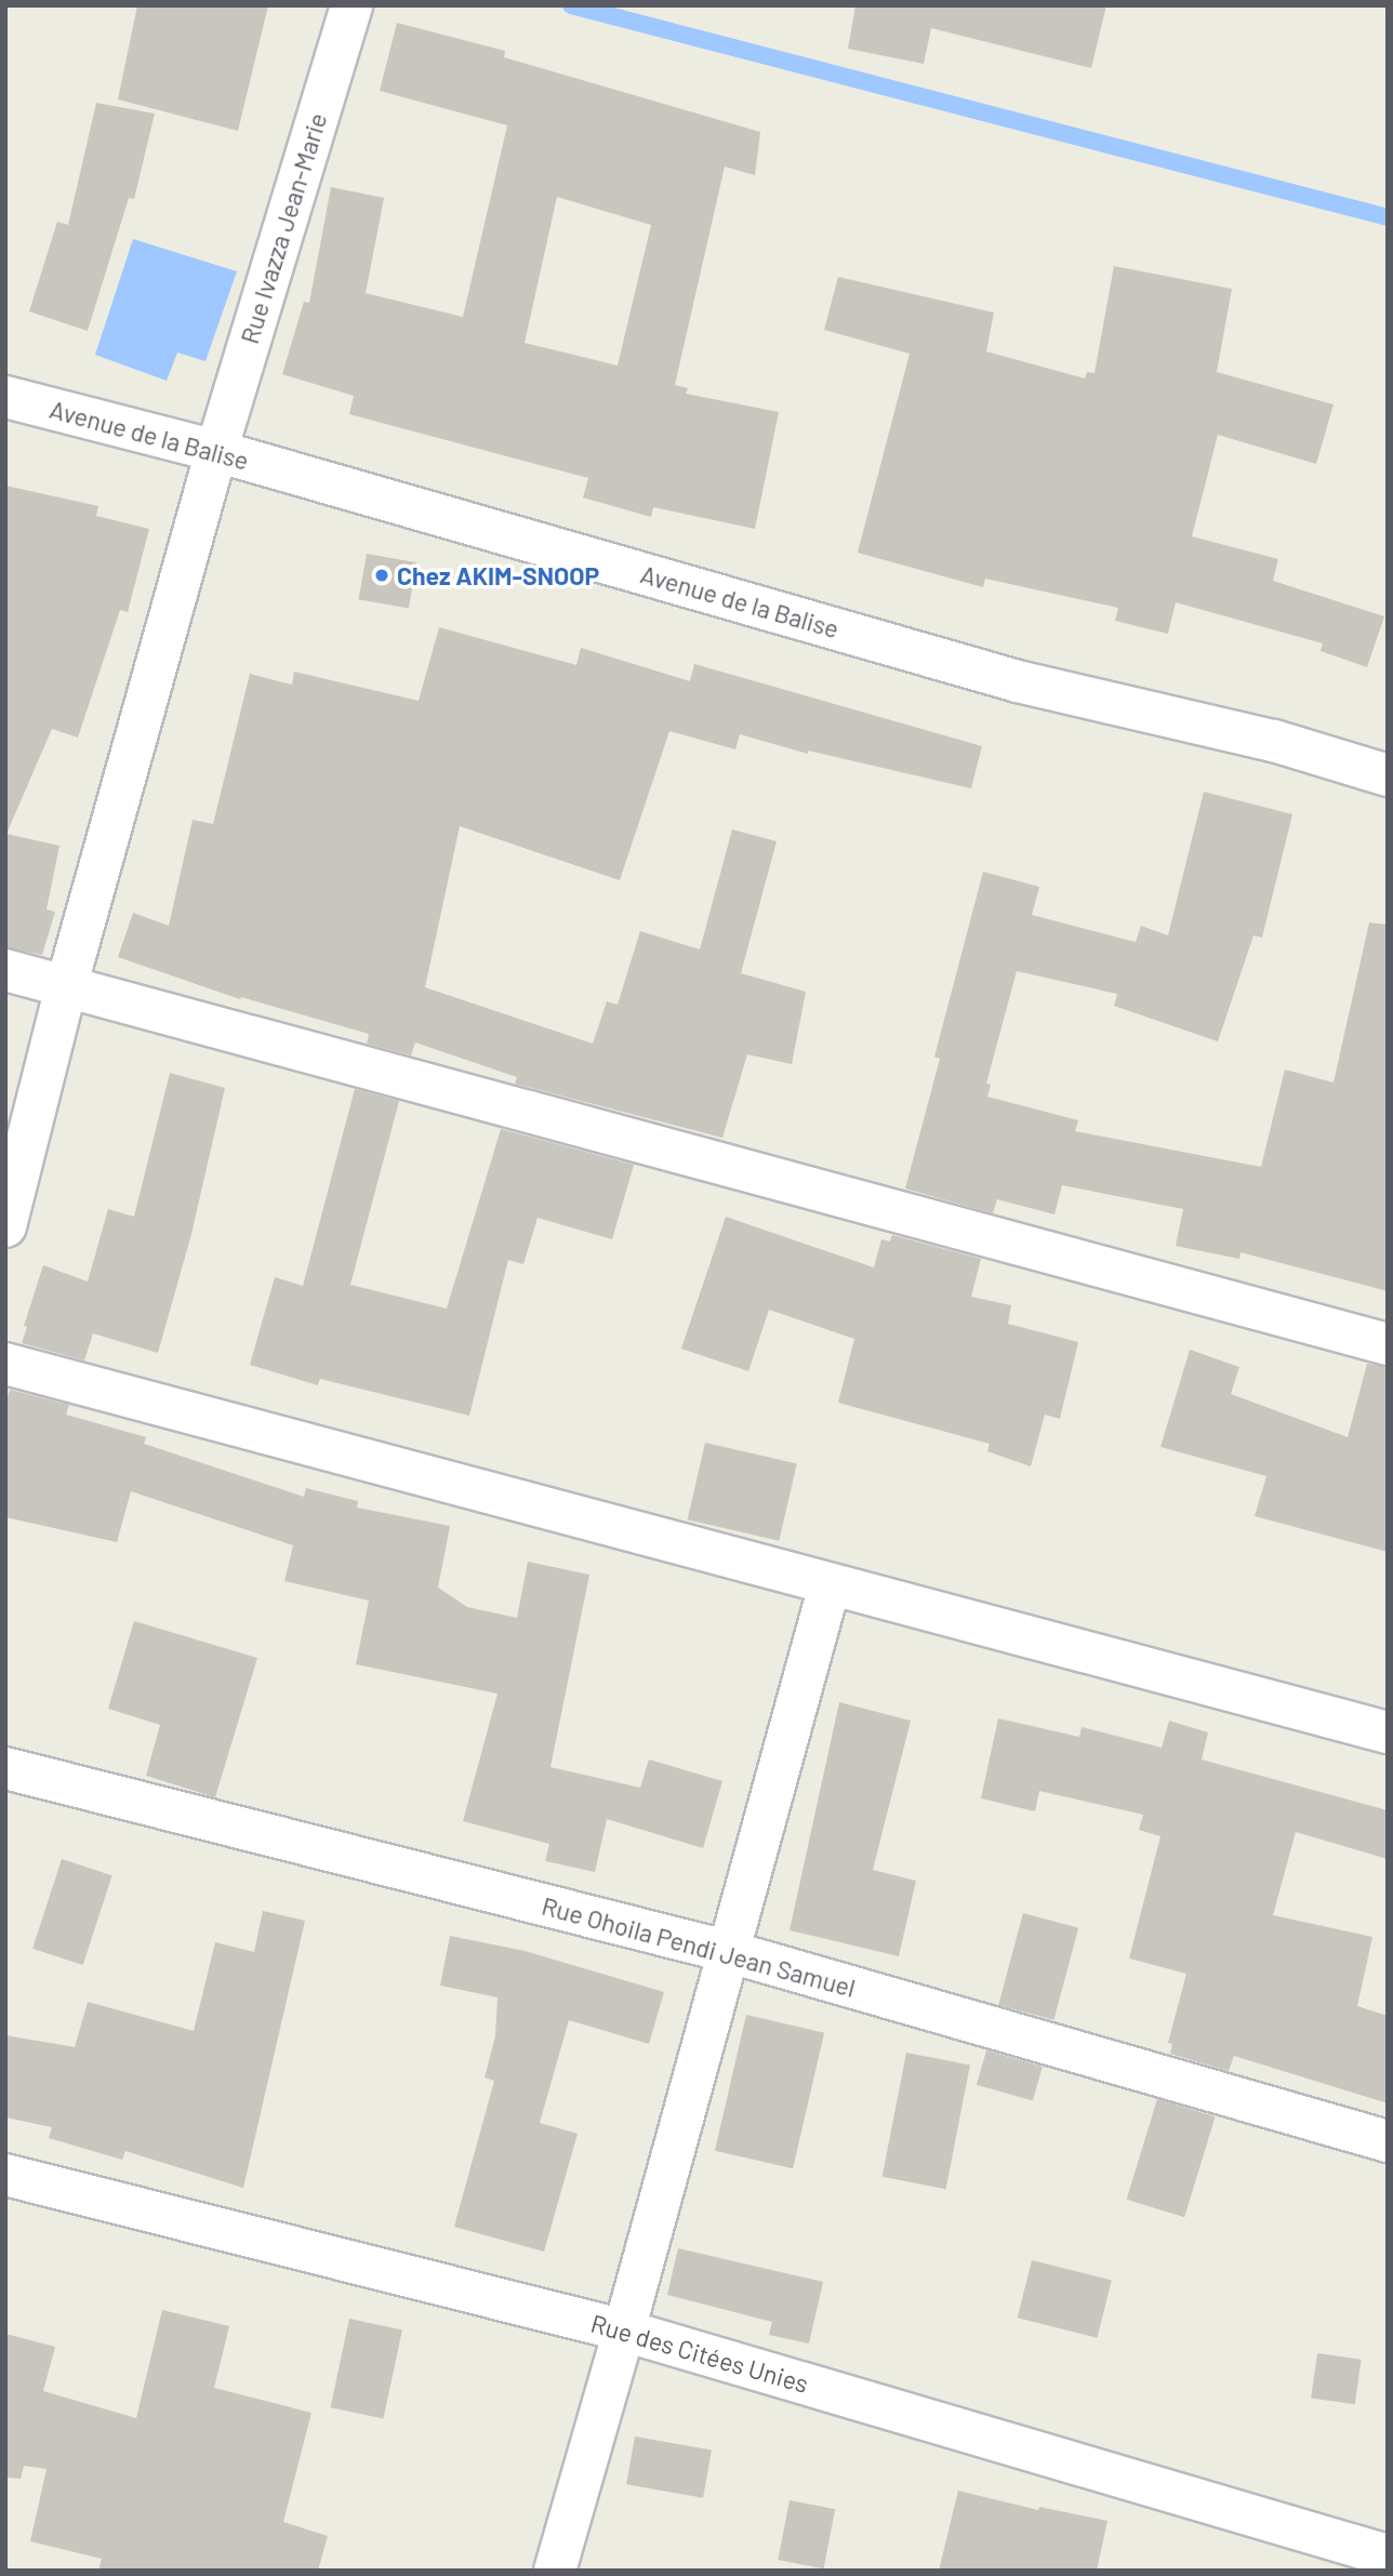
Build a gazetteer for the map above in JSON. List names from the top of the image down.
{
  "streets": {
    "street": [
      "Rue Ivazza Jean-Marie",
      "Avenue de la Balise",
      "Rue Ohoila Pendi Jean Samuel",
      "Rue des Citées Unies"
    ]
  },
  "crossings": [
    ["Rue Ivazza Jean-Marie", "Avenue de la Balise"]
  ],
  "places": ["Chez AKIM-SNOOP"]
}
